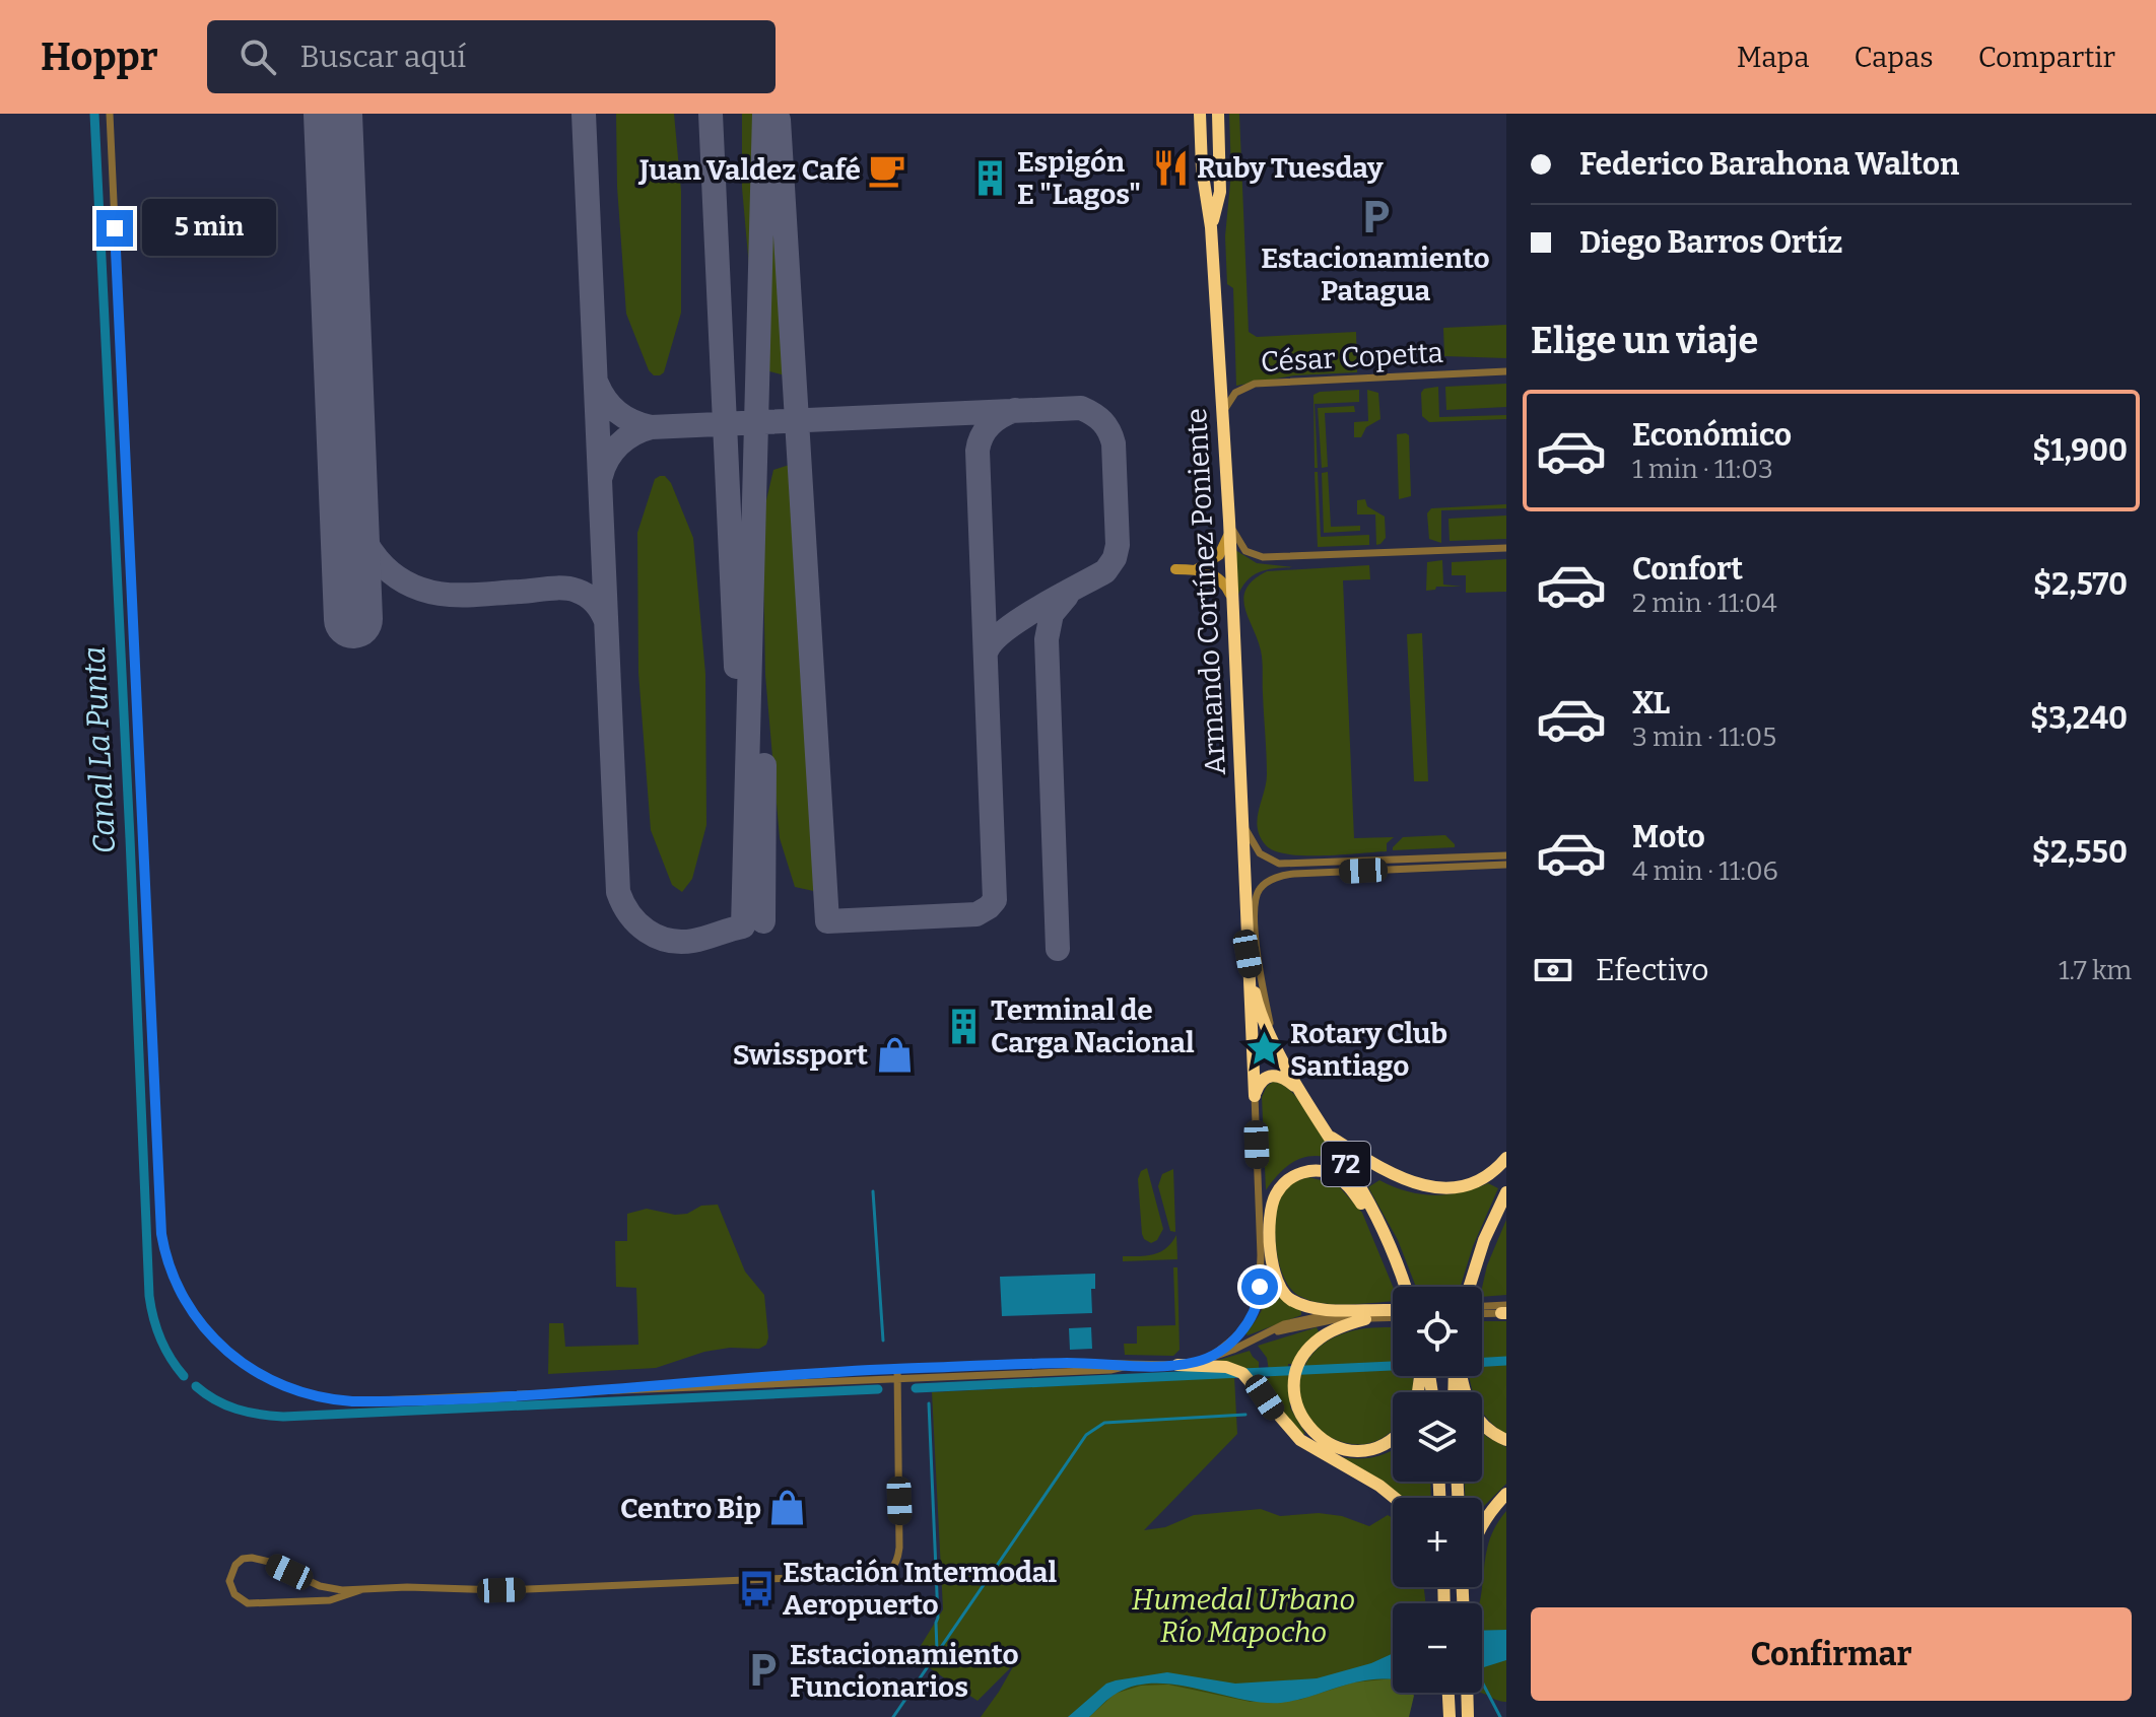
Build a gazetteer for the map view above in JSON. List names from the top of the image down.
{
  "streets": {
    "highway": ["Armando Cortínez Poniente", "72"],
    "street": ["César Copetta"]
  },
  "crossings": [
    ["César Copetta", "Armando Cortínez Poniente"],
    ["Armando Cortínez Poniente", "72"]
  ],
  "water": ["Canal La Punta"],
  "parks": ["Humedal Urbano Río Mapocho"],
  "places": {
    "restaurant": ["Ruby Tuesday"],
    "cafe": ["Juan Valdez Café"],
    "building": ["Espigón E \"Lagos\"", "Terminal de Carga Nacional"],
    "parking": ["Estacionamiento Patagua", "Estacionamiento Funcionarios"],
    "place": ["Rotary Club Santiago"],
    "shop": ["Swissport", "Centro Bip"],
    "bus stop": ["Estación Intermodal Aeropuerto"]
  },
  "page": {
    "header": "Hoppr",
    "search": "Buscar aquí",
    "nav": ["Mapa", "Capas", "Compartir"],
    "banner": ["Federico Barahona Walton", "Diego Barros Ortíz"],
    "bubble": "5 min",
    "heading": "Elige un viaje",
    "list": [
      {
        "name": "Económico",
        "note": "1 min · 11:03",
        "value": "$1,900"
      },
      {
        "name": "Confort",
        "note": "2 min · 11:04",
        "value": "$2,570"
      },
      {
        "name": "XL",
        "note": "3 min · 11:05",
        "value": "$3,240"
      },
      {
        "name": "Moto",
        "note": "4 min · 11:06",
        "value": "$2,550"
      }
    ],
    "pay": ["Efectivo", "1.7 km"],
    "map_buttons": ["+", "−"],
    "buttons": "Confirmar"
  }
}
